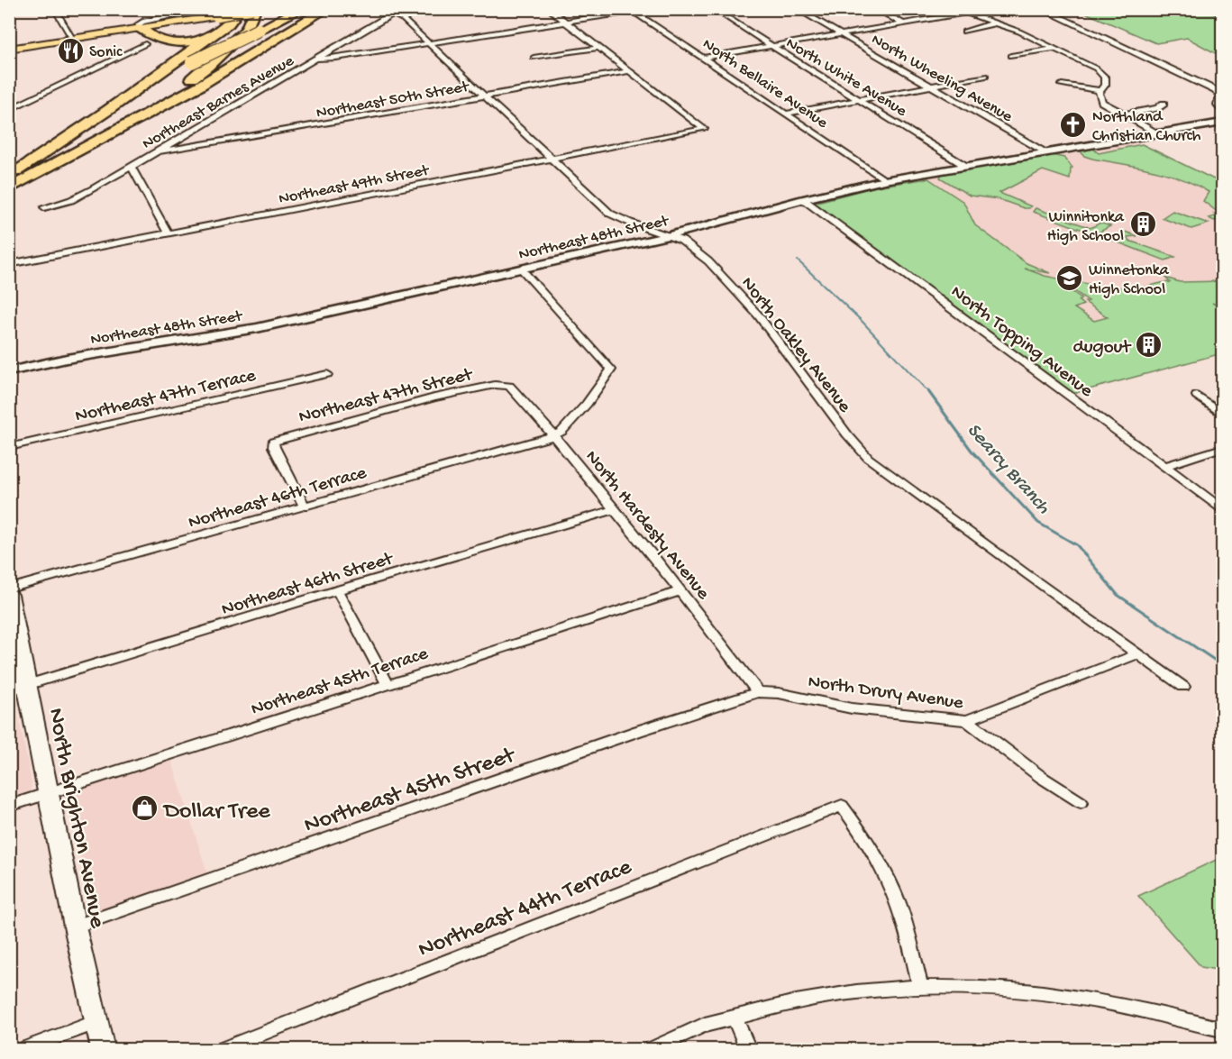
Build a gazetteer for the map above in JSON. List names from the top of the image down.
{
  "streets": {
    "main road": ["North Brighton Avenue"],
    "street": [
      "North White Avenue",
      "North Wheeling Avenue",
      "North Bellaire Avenue",
      "Northeast 50th Street",
      "Northeast Barnes Avenue",
      "Northeast 49th Street",
      "Northeast 48th Street",
      "North Topping Avenue",
      "North Oakley Avenue",
      "Northeast 47th Terrace",
      "Northeast 47th Street",
      "Northeast 46th Terrace",
      "North Hardesty Avenue",
      "Northeast 46th Street",
      "Northeast 45th Terrace",
      "North Drury Avenue",
      "Northeast 45th Street",
      "Northeast 44th Terrace"
    ]
  },
  "crossings": [
    ["North White Avenue", "Northeast 48th Street"],
    ["North Wheeling Avenue", "Northeast 48th Street"],
    ["North Bellaire Avenue", "Northeast 48th Street"],
    ["Northeast 50th Street", "Northeast Barnes Avenue"],
    ["Northeast 50th Street", "Northeast 49th Street"],
    ["Northeast 50th Street", "North Oakley Avenue"],
    ["Northeast Barnes Avenue", "North Oakley Avenue"],
    ["Northeast 49th Street", "North Oakley Avenue"],
    ["Northeast 48th Street", "North Topping Avenue"],
    ["Northeast 48th Street", "North Oakley Avenue"],
    ["Northeast 47th Street", "Northeast 46th Terrace"],
    ["Northeast 47th Street", "North Hardesty Avenue"],
    ["Northeast 46th Terrace", "North Hardesty Avenue"],
    ["North Hardesty Avenue", "Northeast 46th Street"],
    ["North Hardesty Avenue", "Northeast 45th Terrace"],
    ["North Hardesty Avenue", "North Drury Avenue"],
    ["North Hardesty Avenue", "Northeast 45th Street"],
    ["Northeast 46th Street", "North Brighton Avenue"],
    ["Northeast 45th Terrace", "North Brighton Avenue"],
    ["North Drury Avenue", "Northeast 45th Street"],
    ["Northeast 45th Street", "North Brighton Avenue"]
  ],
  "water": ["Searcy Branch"],
  "places": {
    "restaurant": ["Sonic"],
    "church": ["Northland Christian Church"],
    "building": ["Winnitonka High School", "dugout"],
    "school or university": ["Winnetonka High School"],
    "shop": ["Dollar Tree"]
  }
}
